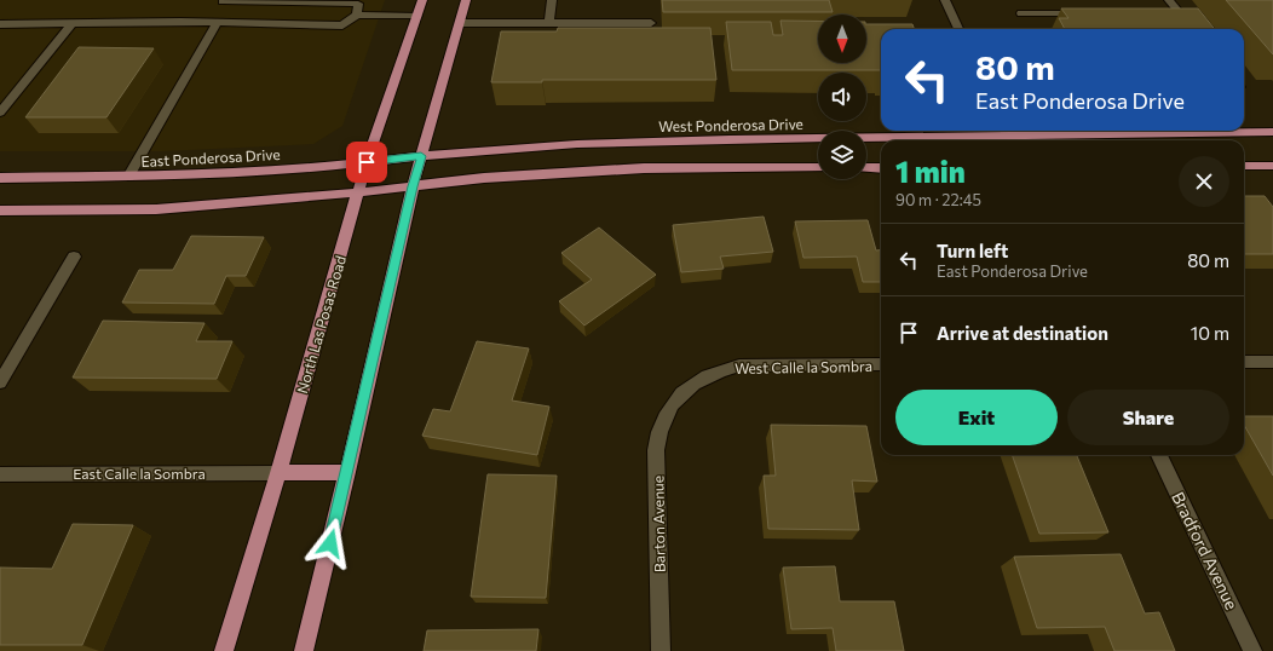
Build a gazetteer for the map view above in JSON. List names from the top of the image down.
{
  "streets": {
    "main road": ["West Ponderosa Drive", "East Ponderosa Drive", "North Las Posas Road"],
    "street": [
      "West Calle la Sombra",
      "East Calle la Sombra",
      "Barton Avenue",
      "Bradford Avenue"
    ]
  },
  "crossings": [
    ["West Ponderosa Drive", "East Ponderosa Drive"],
    ["East Ponderosa Drive", "North Las Posas Road"],
    ["North Las Posas Road", "East Calle la Sombra"],
    ["West Calle la Sombra", "Barton Avenue"]
  ],
  "north": "bottom",
  "page": {
    "turn": ["80 m", "East Ponderosa Drive"],
    "heading": ["1 min", "90 m · 22:45"],
    "list": [
      {
        "name": "Turn left",
        "note": "East Ponderosa Drive",
        "value": "80 m"
      },
      {
        "name": "Arrive at destination",
        "value": "10 m"
      }
    ],
    "buttons": ["Exit", "Share"]
  }
}
